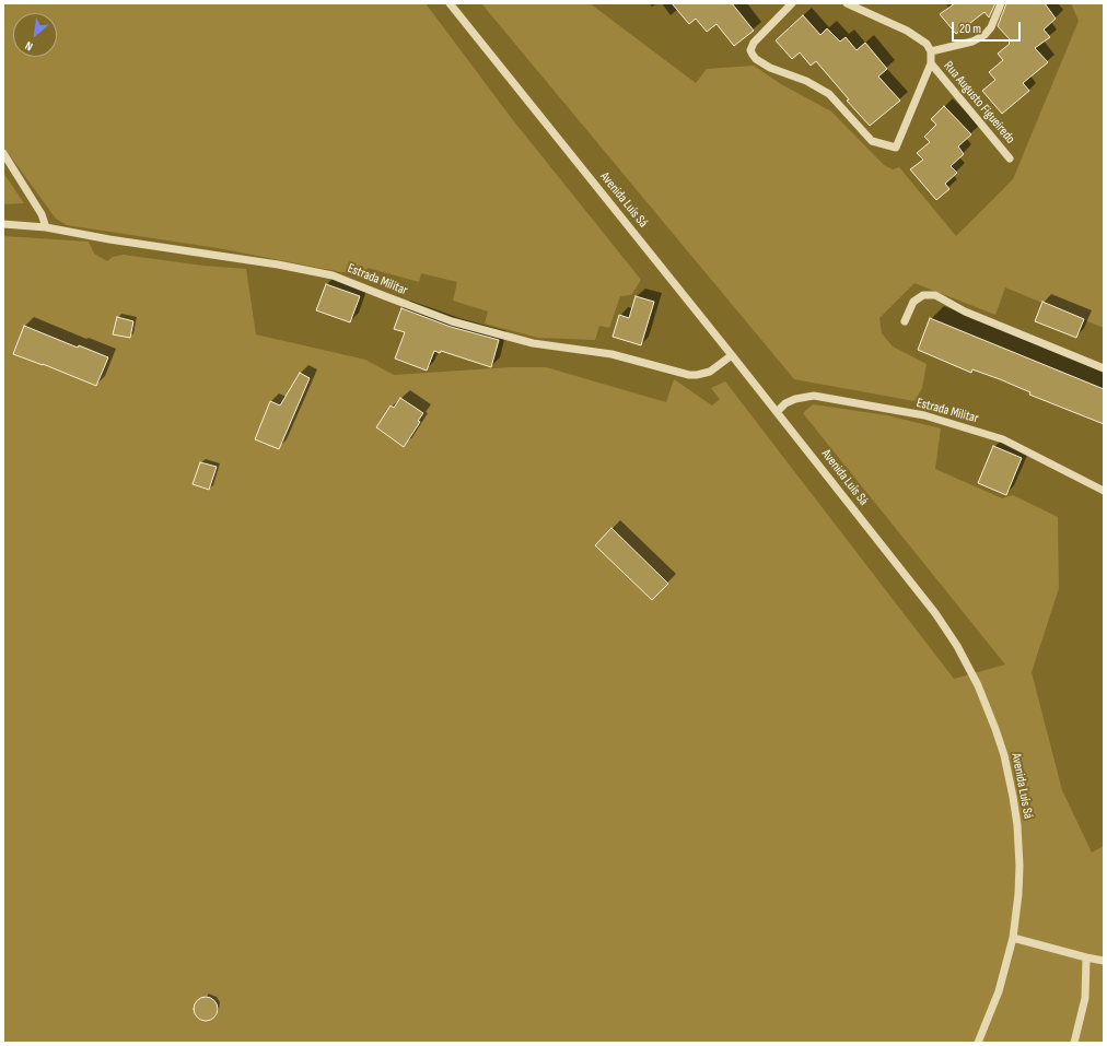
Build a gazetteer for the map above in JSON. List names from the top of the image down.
{
  "streets": {
    "street": ["Rua Augusto Figueiredo", "Avenida Luís Sá", "Estrada Militar"]
  },
  "crossings": [
    ["Avenida Luís Sá", "Estrada Militar"]
  ],
  "scale_bar": "20 m",
  "north": "bottom left"
}
